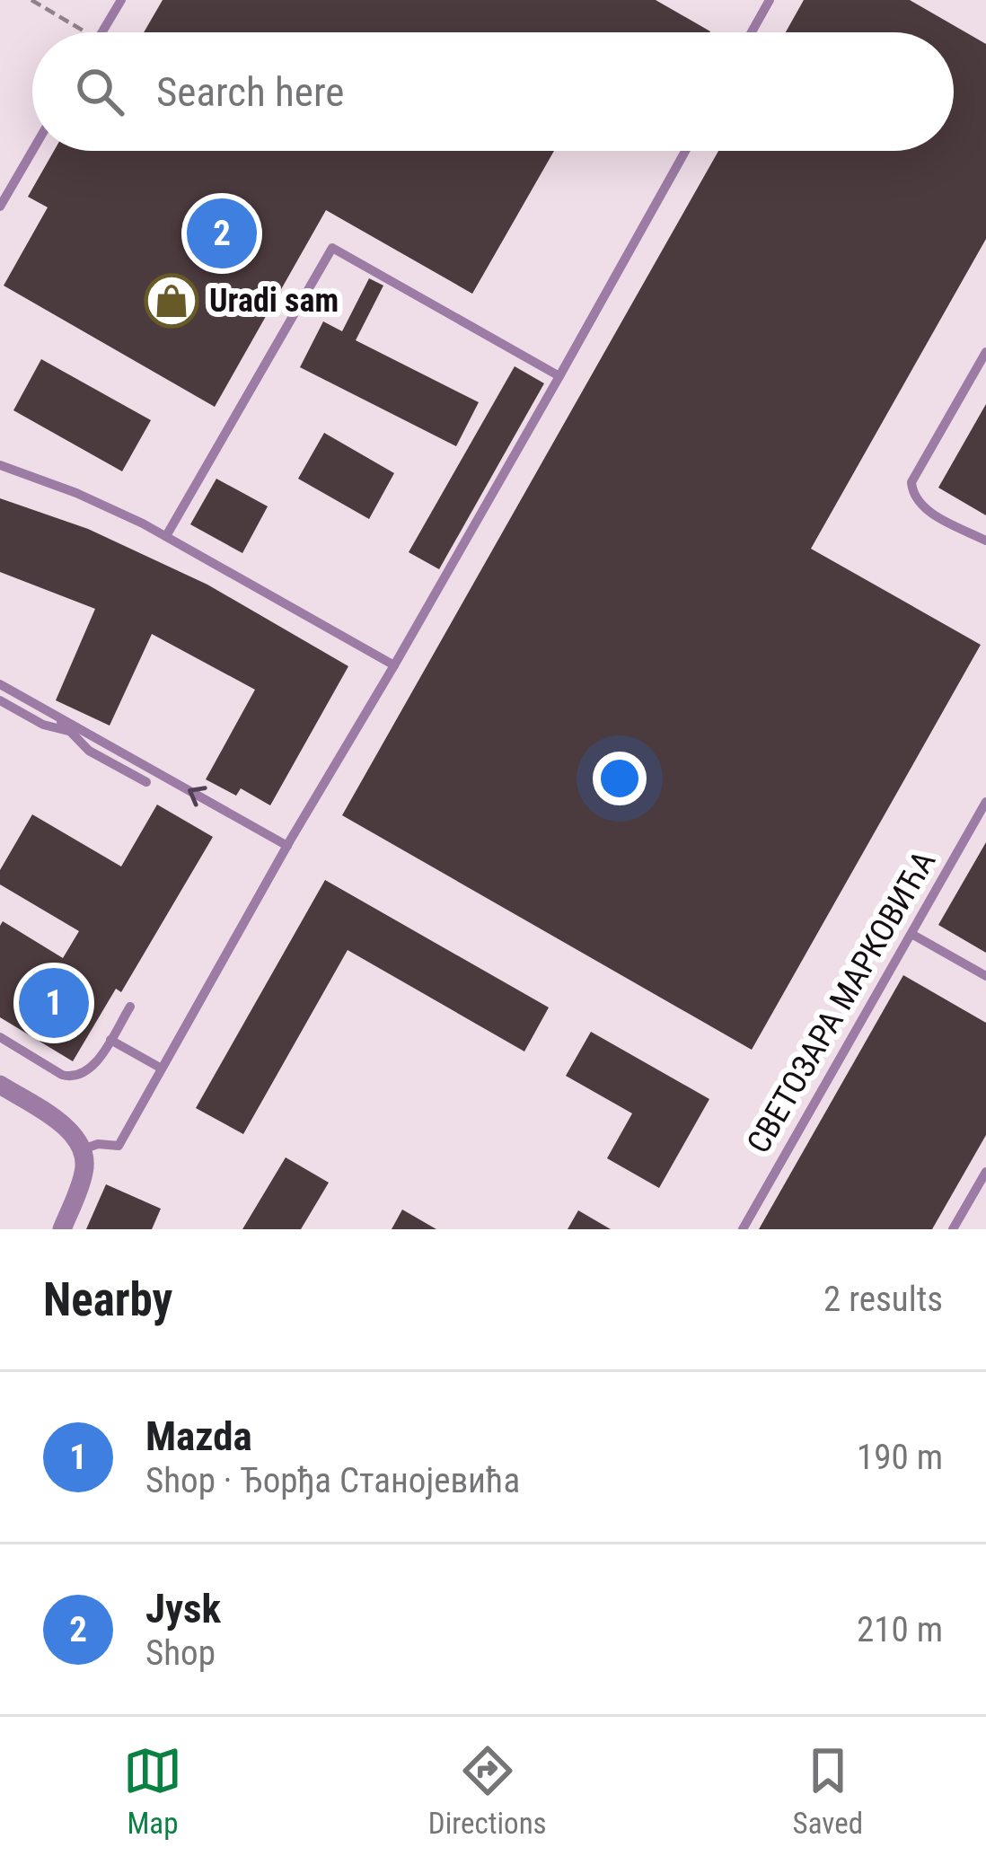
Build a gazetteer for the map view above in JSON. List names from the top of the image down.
{
  "streets": {
    "lane": ["СВЕТОЗАРА МАРКОВИЋА"]
  },
  "places": {
    "shop": ["Uradi sam"]
  },
  "page": {
    "search": "Search here",
    "pins": ["2", "1"],
    "heading": ["Nearby", "2 results"],
    "list": [
      {
        "mark": "1",
        "name": "Mazda",
        "note": "Shop · Ђорђа Станојевића",
        "value": "190 m"
      },
      {
        "mark": "2",
        "name": "Jysk",
        "note": "Shop",
        "value": "210 m"
      }
    ],
    "nav": ["Map", "Directions", "Saved"]
  }
}
